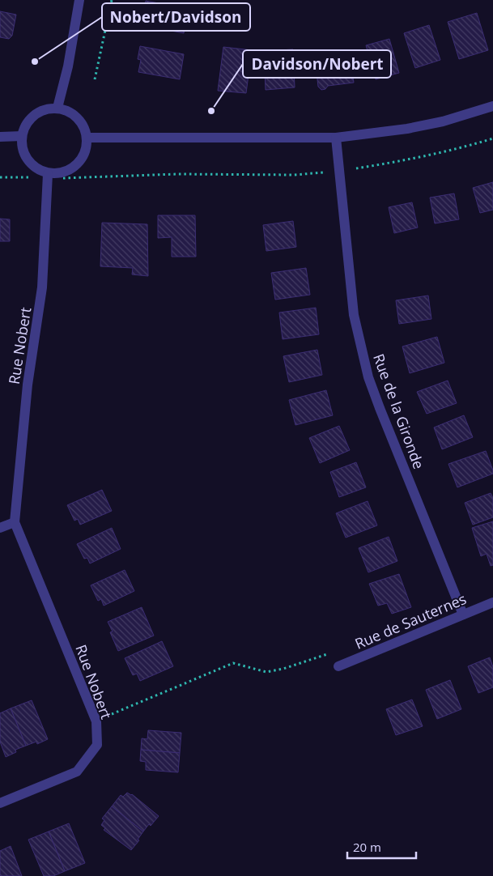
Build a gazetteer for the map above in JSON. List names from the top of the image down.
{
  "streets": {
    "street": ["Rue Nobert", "Rue de la Gironde", "Rue de Sauternes"]
  },
  "crossings": [
    ["Rue de la Gironde", "Rue de Sauternes"]
  ],
  "places": ["Nobert/Davidson", "Davidson/Nobert"],
  "scale_bar": "20 m"
}
